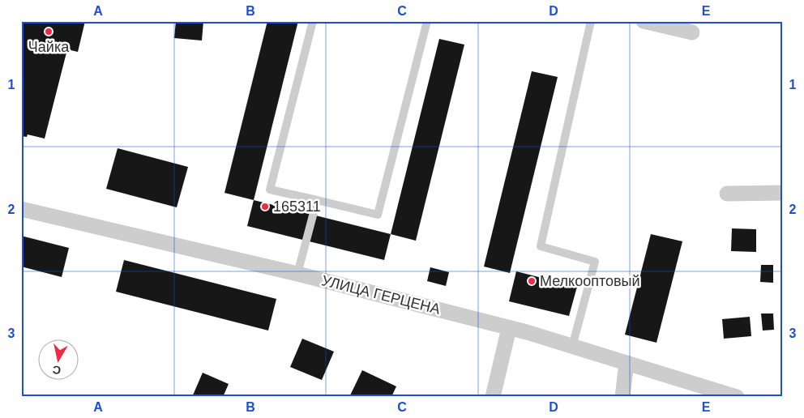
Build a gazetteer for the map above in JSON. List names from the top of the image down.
{
  "streets": {
    "street": ["УЛИЦА ГЕРЦЕНА"]
  },
  "places": ["Чайка", "165311", "Мелкооптовый"],
  "north": "bottom",
  "grid": {
    "columns": [
      "A",
      "B",
      "C",
      "D",
      "E"
    ],
    "rows": ["1", "2", "3"]
  }
}
